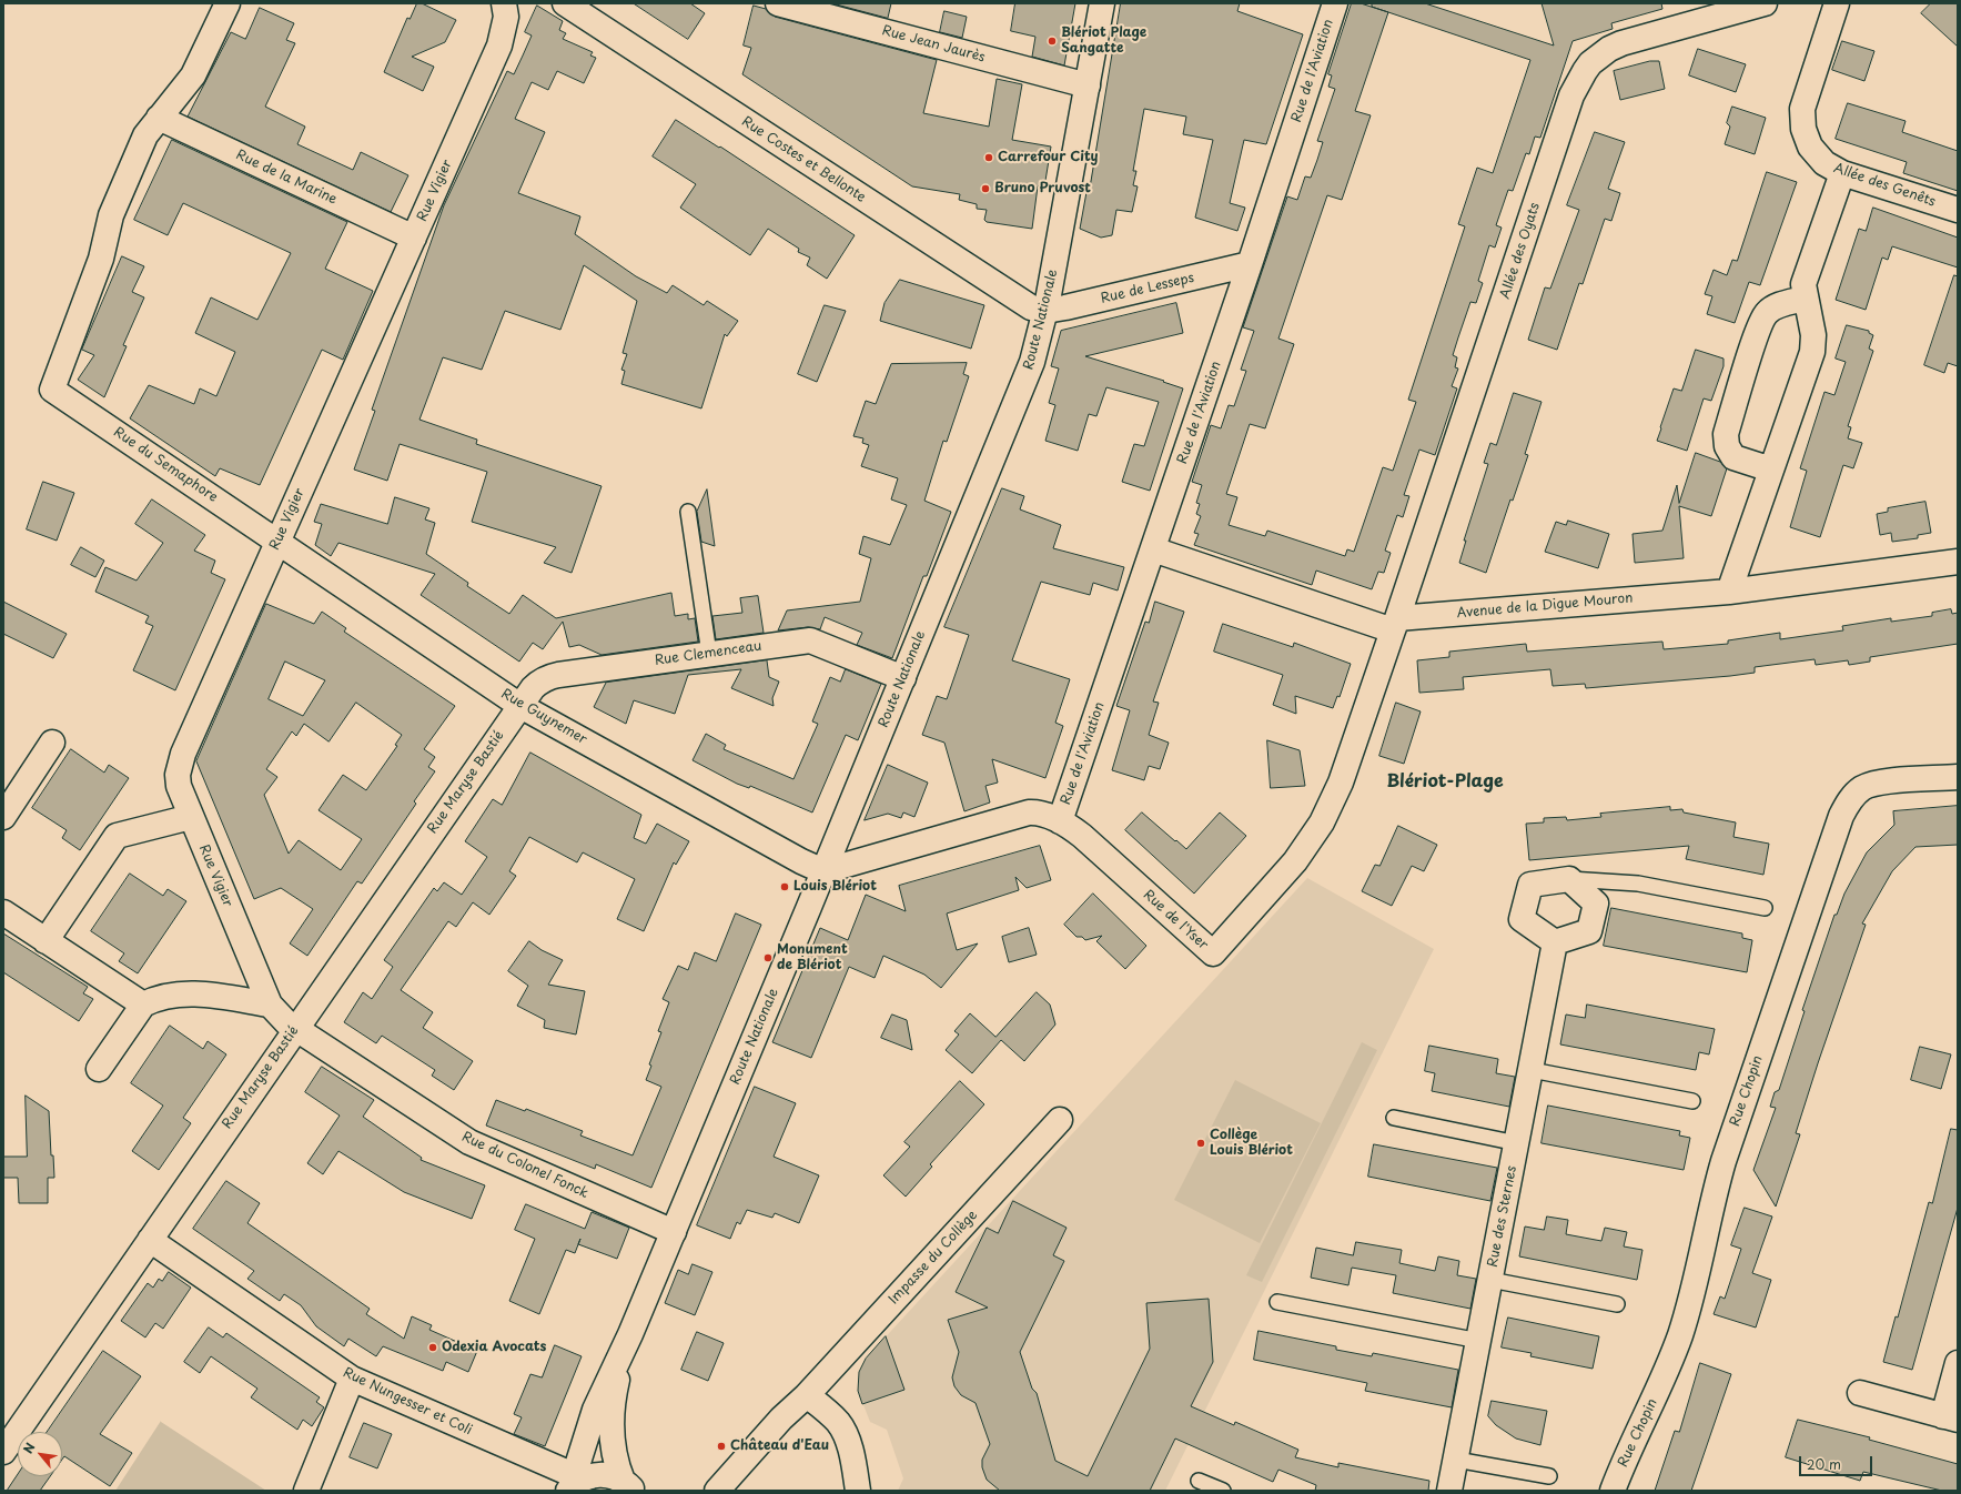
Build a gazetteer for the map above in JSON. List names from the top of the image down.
{
  "streets": {
    "street": [
      "Rue Jean Jaurès",
      "Rue de l'Aviation",
      "Rue Costes et Bellonte",
      "Rue de la Marine",
      "Allée des Genêts",
      "Rue Vigier",
      "Allée des Oyats",
      "Rue de Lesseps",
      "Route Nationale",
      "Rue du Semaphore",
      "Avenue de la Digue Mouron",
      "Rue Clemenceau",
      "Rue Guynemer",
      "Rue Maryse Bastié",
      "Rue de l'Yser",
      "Rue Chopin",
      "Rue du Colonel Fonck",
      "Rue des Sternes",
      "Impasse du Collège",
      "Rue Nungesser et Coli"
    ]
  },
  "crossings": [
    ["Rue Jean Jaurès", "Route Nationale"],
    ["Rue de l'Aviation", "Rue de Lesseps"],
    ["Rue de l'Aviation", "Avenue de la Digue Mouron"],
    ["Rue de l'Aviation", "Rue de l'Yser"],
    ["Rue Costes et Bellonte", "Rue de Lesseps"],
    ["Rue Costes et Bellonte", "Route Nationale"],
    ["Rue de la Marine", "Rue Vigier"],
    ["Rue de la Marine", "Rue du Semaphore"],
    ["Rue Vigier", "Rue du Semaphore"],
    ["Rue Vigier", "Rue Guynemer"],
    ["Rue Vigier", "Rue Maryse Bastié"],
    ["Rue Vigier", "Rue du Colonel Fonck"],
    ["Allée des Oyats", "Avenue de la Digue Mouron"],
    ["Allée des Oyats", "Rue de l'Yser"],
    ["Rue de Lesseps", "Route Nationale"],
    ["Route Nationale", "Rue Clemenceau"],
    ["Route Nationale", "Rue Guynemer"],
    ["Route Nationale", "Rue de l'Yser"],
    ["Route Nationale", "Rue du Colonel Fonck"],
    ["Route Nationale", "Rue Nungesser et Coli"],
    ["Rue du Semaphore", "Rue Guynemer"],
    ["Avenue de la Digue Mouron", "Rue de l'Yser"],
    ["Rue Clemenceau", "Rue Guynemer"],
    ["Rue Clemenceau", "Rue Maryse Bastié"],
    ["Rue Guynemer", "Rue Maryse Bastié"],
    ["Rue Guynemer", "Rue de l'Yser"],
    ["Rue Maryse Bastié", "Rue du Colonel Fonck"],
    ["Rue Maryse Bastié", "Rue Nungesser et Coli"]
  ],
  "districts": ["Blériot-Plage"],
  "places": [
    "Blériot Plage Sangatte",
    "Carrefour City",
    "Bruno Pruvost",
    "Louis Blériot",
    "Monument de Blériot",
    "Collège Louis Blériot",
    "Odexia Avocats",
    "Château d'Eau"
  ],
  "scale_bar": "20 m",
  "north": "top left"
}
